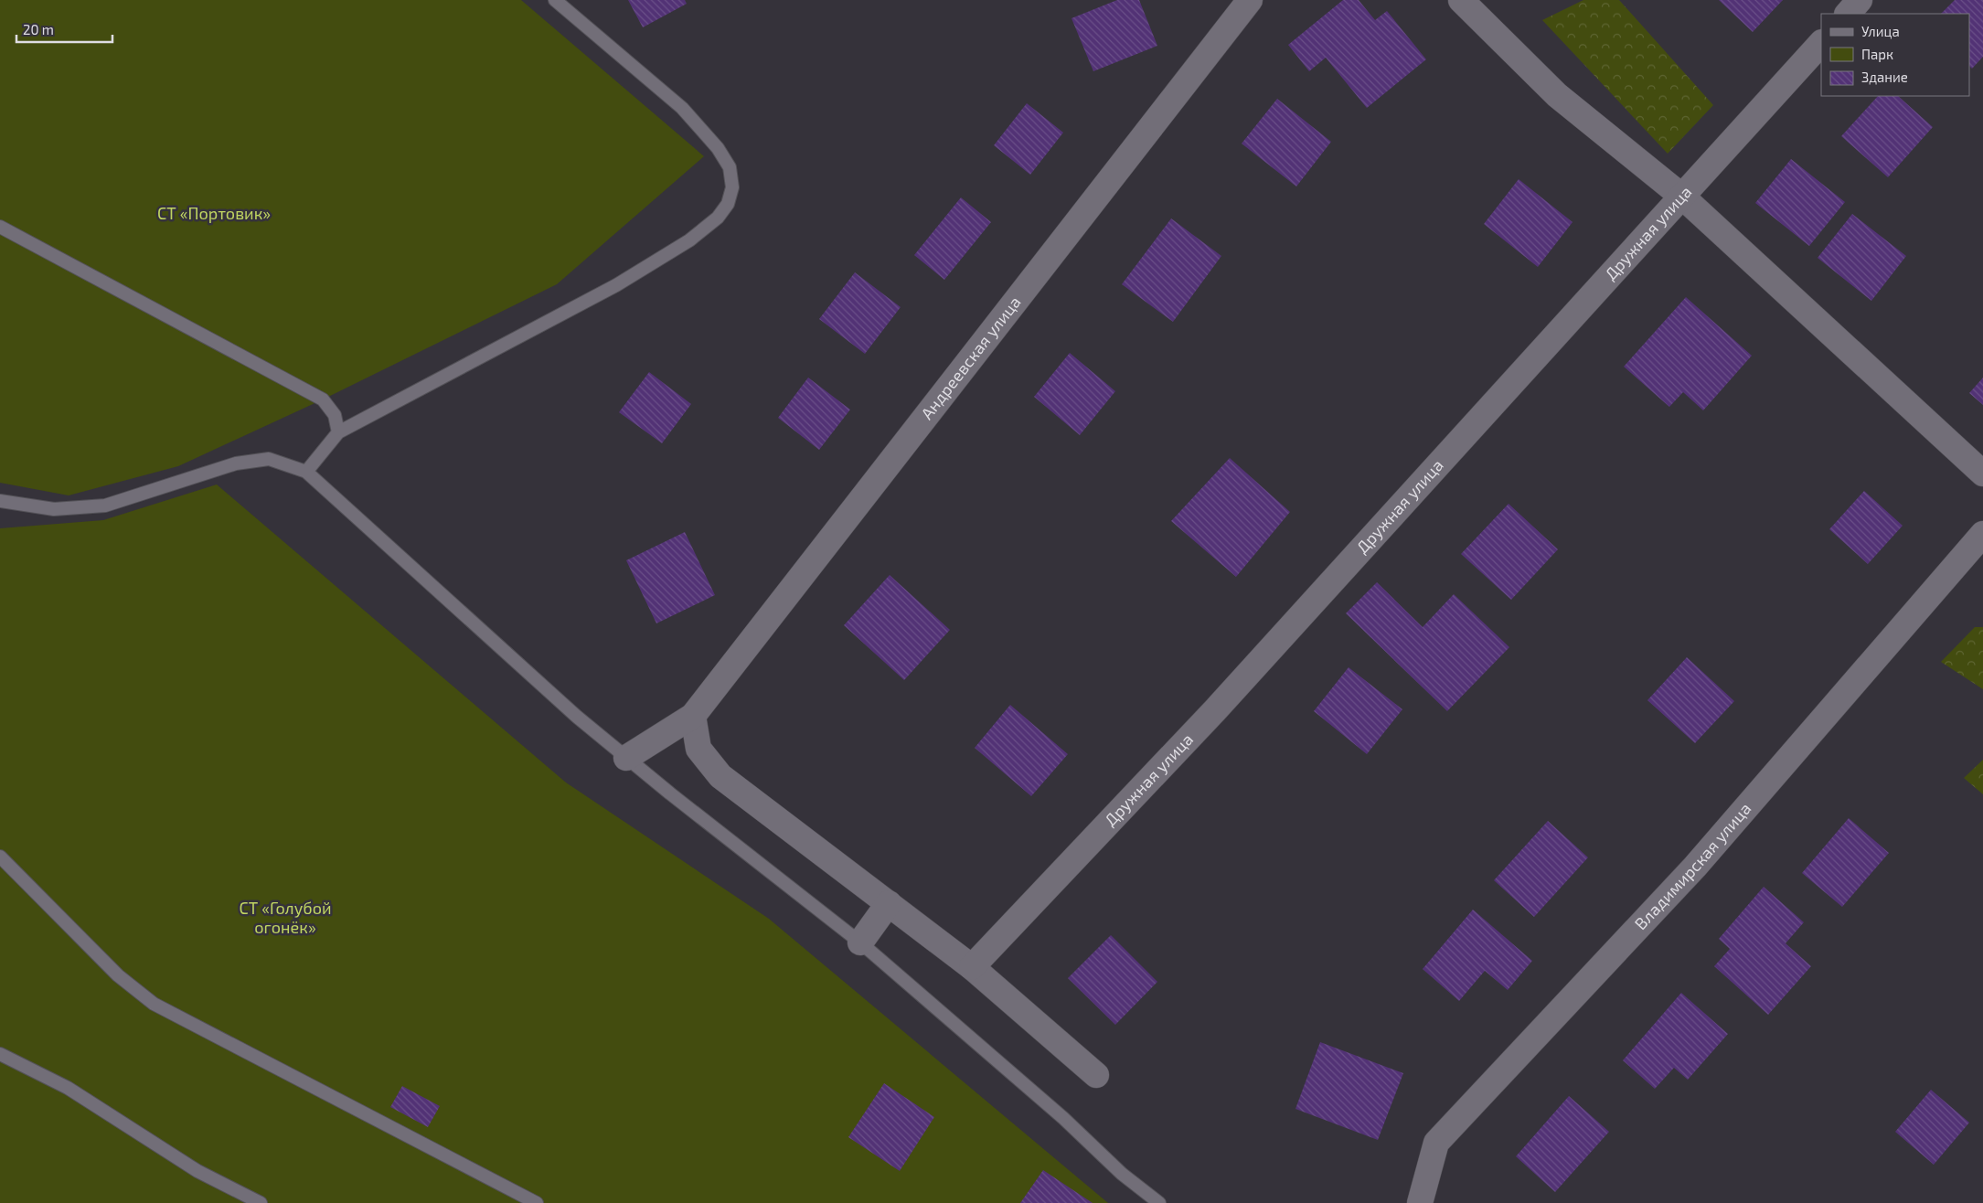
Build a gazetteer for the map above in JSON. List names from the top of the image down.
{
  "streets": {
    "street": ["Дружная улица", "Андреевская улица", "Владимирская улица"]
  },
  "parks": ["СТ «Портовик»", "СТ «Голубой огонёк»"],
  "legend": ["Улица", "Парк", "Здание"],
  "scale_bar": "20 m"
}
